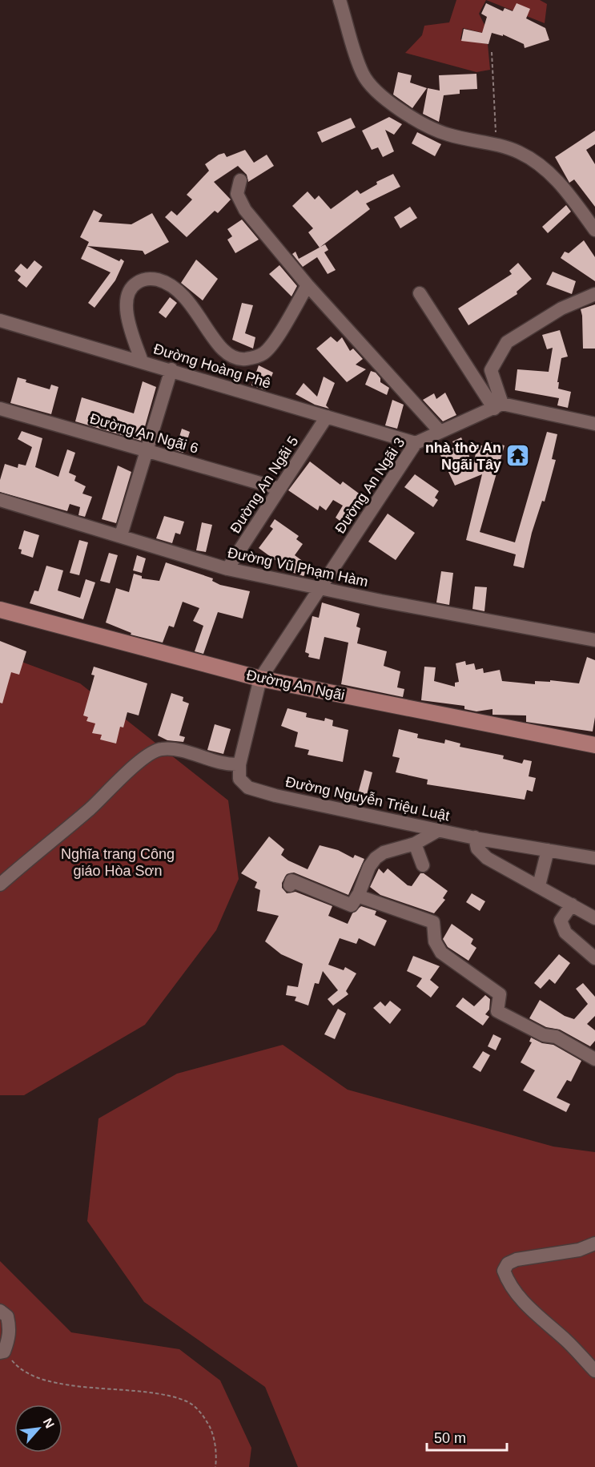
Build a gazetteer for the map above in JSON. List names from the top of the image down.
{
  "streets": {
    "main road": ["Đường An Ngãi"],
    "street": [
      "Đường Hoàng Phê",
      "Đường An Ngãi 6",
      "Đường An Ngãi 5",
      "Đường An Ngãi 3",
      "Đường Vũ Phạm Hàm",
      "Đường Nguyễn Triệu Luật"
    ]
  },
  "crossings": [
    ["Đường Hoàng Phê", "Đường An Ngãi 5"],
    ["Đường Hoàng Phê", "Đường An Ngãi 3"],
    ["Đường An Ngãi 6", "Đường An Ngãi 5"],
    ["Đường An Ngãi 5", "Đường Vũ Phạm Hàm"],
    ["Đường An Ngãi 3", "Đường Vũ Phạm Hàm"],
    ["Đường An Ngãi 3", "Đường An Ngãi"]
  ],
  "parks": ["Nghĩa trang Công giáo Hòa Sơn"],
  "places": {
    "temple": ["nhà thờ An Ngãi Tây"]
  },
  "scale_bar": "50 m",
  "north": "top right"
}
